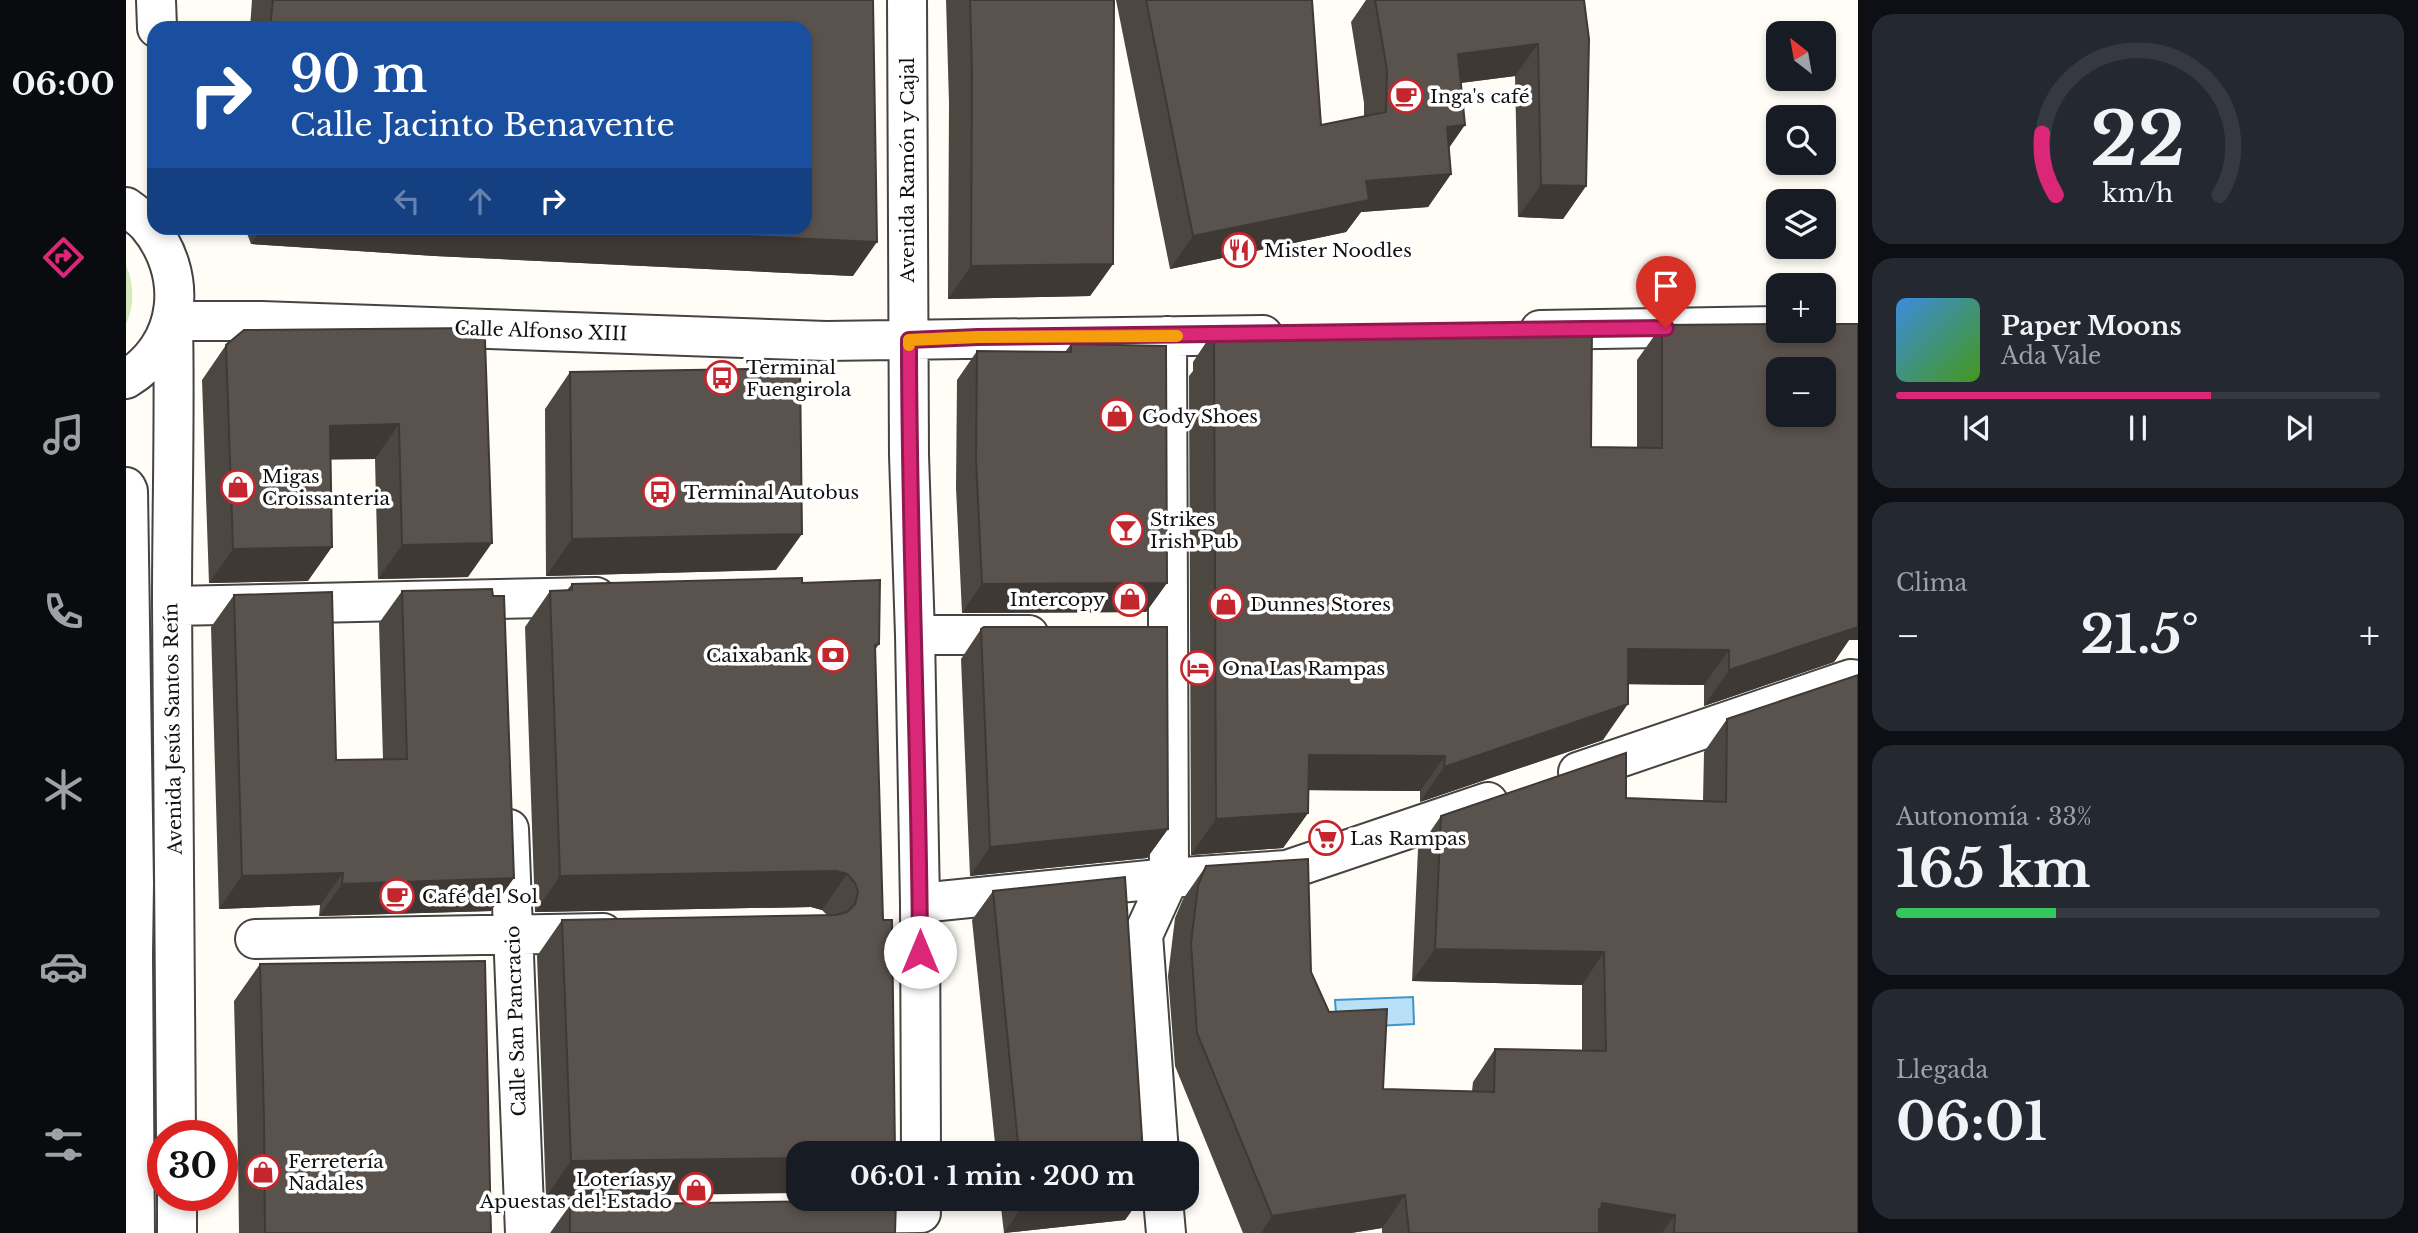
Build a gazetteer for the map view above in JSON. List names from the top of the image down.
{
  "streets": {
    "street": [
      "Avenida Ramón y Cajal",
      "Calle Alfonso XIII",
      "Avenida Jesús Santos Reín",
      "Calle San Pancracio"
    ]
  },
  "crossings": [
    ["Avenida Ramón y Cajal", "Calle Alfonso XIII"],
    ["Calle Alfonso XIII", "Avenida Jesús Santos Reín"]
  ],
  "places": {
    "cafe": ["Inga's café", "Café del Sol"],
    "restaurant": ["Mister Noodles"],
    "bus stop": ["Terminal Fuengirola", "Terminal Autobus"],
    "shop": [
      "Gody Shoes",
      "Migas Croissanteria",
      "Intercopy",
      "Dunnes Stores",
      "Ferretería Nadales",
      "Loterías y Apuestas del Estado"
    ],
    "bar": ["Strikes Irish Pub"],
    "bank": ["Caixabank"],
    "hotel": ["Ona Las Rampas"],
    "supermarket": ["Las Rampas"]
  },
  "north": "top left",
  "page": {
    "tabs": "06:00",
    "map_buttons": ["+", "−"],
    "turn": ["90 m", "Calle Jacinto Benavente"],
    "song": ["Paper Moons", "Ada Vale"],
    "tile": [
      "Clima",
      ["Autonomía · 33%", "165 km"],
      ["Llegada", "06:01"]
    ],
    "heat": ["−", "21.5°", "+"],
    "limit": "30",
    "trip": "06:01 · 1 min · 200 m",
    "gauge": ["22", "km/h"]
  }
}
